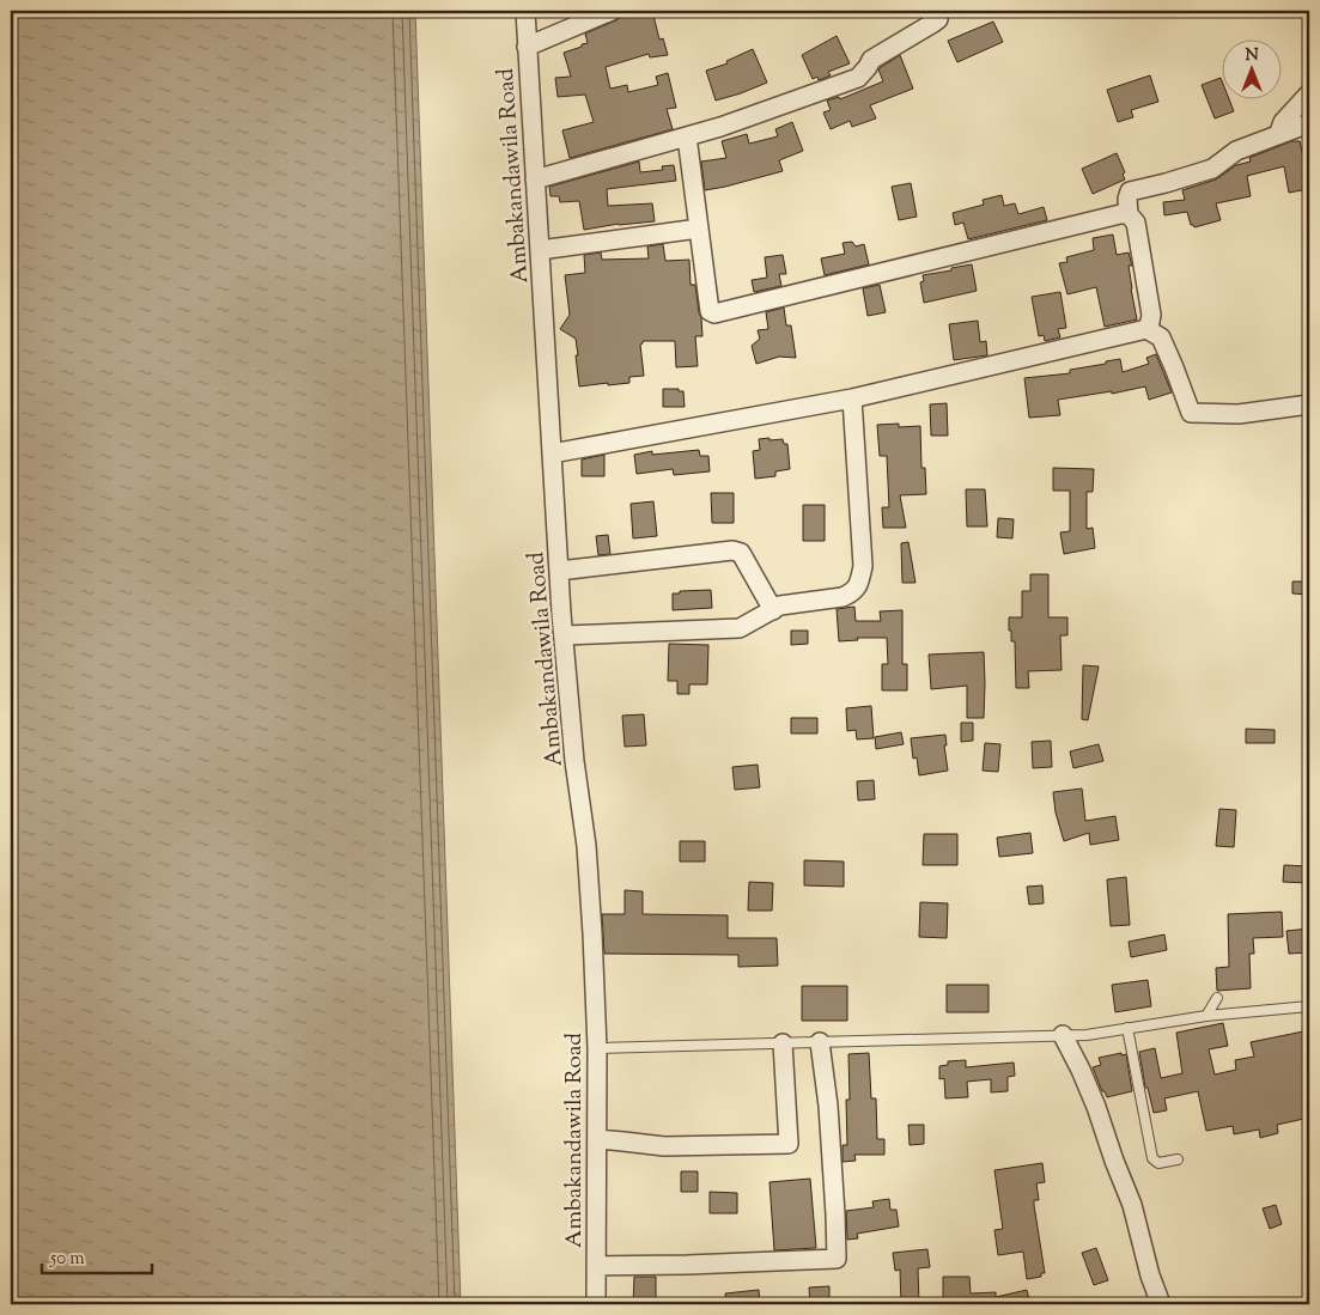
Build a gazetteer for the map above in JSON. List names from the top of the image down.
{
  "streets": {
    "street": ["Ambakandawila Road"]
  },
  "scale_bar": "50 m",
  "north": "top"
}
